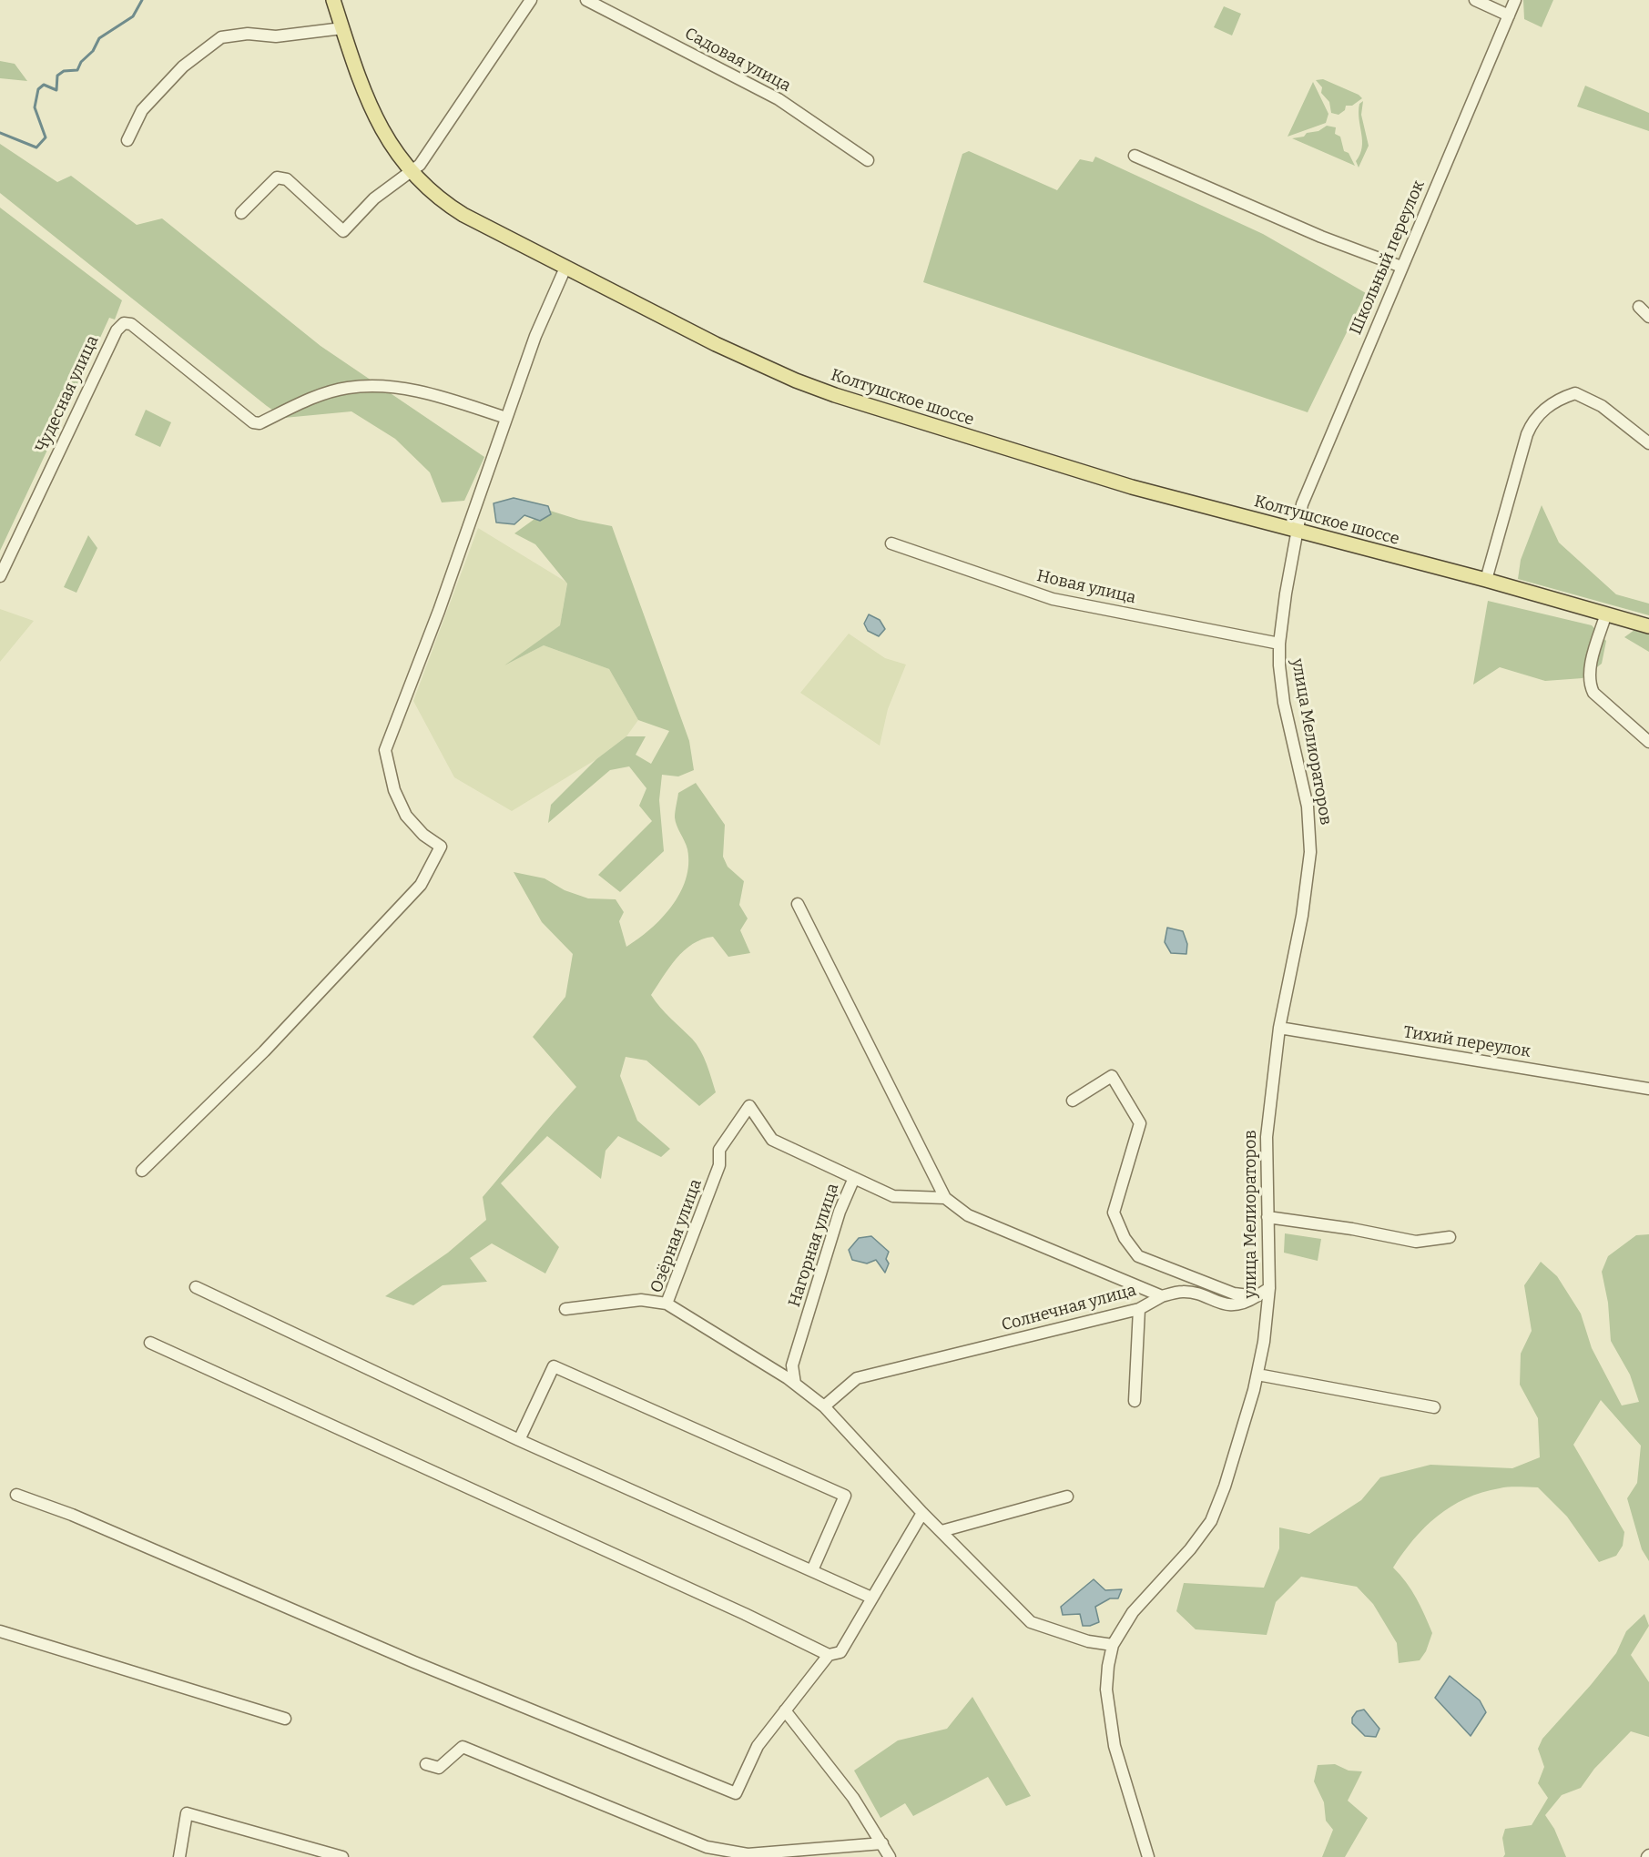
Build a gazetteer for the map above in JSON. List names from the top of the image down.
{
  "streets": {
    "main road": ["Колтушское шоссе"],
    "street": [
      "Садовая улица",
      "Школьный переулок",
      "Чудесная улица",
      "Новая улица",
      "улица Мелиораторов",
      "Тихий переулок",
      "Озёрная улица",
      "Нагорная улица",
      "Солнечная улица"
    ]
  },
  "crossings": [
    ["Школьный переулок", "Колтушское шоссе"],
    ["Школьный переулок", "улица Мелиораторов"],
    ["Колтушское шоссе", "улица Мелиораторов"],
    ["Новая улица", "улица Мелиораторов"],
    ["улица Мелиораторов", "Тихий переулок"],
    ["улица Мелиораторов", "Озёрная улица"],
    ["Озёрная улица", "Нагорная улица"],
    ["Озёрная улица", "Солнечная улица"],
    ["Нагорная улица", "Солнечная улица"]
  ]
}
